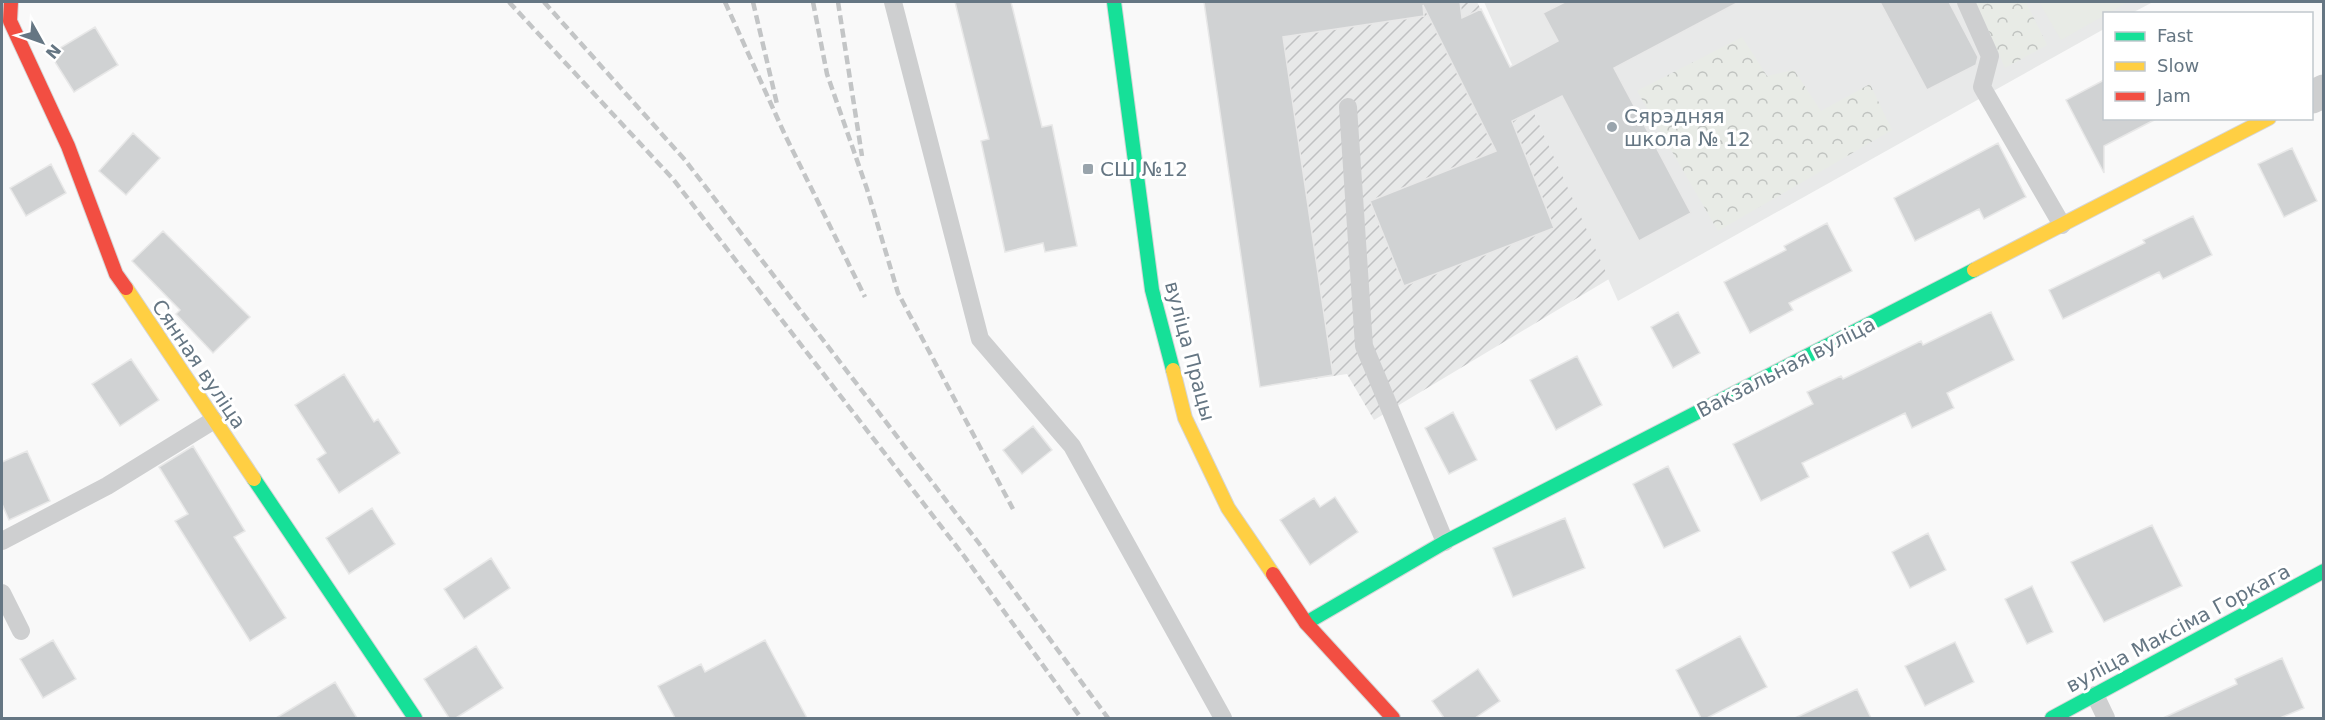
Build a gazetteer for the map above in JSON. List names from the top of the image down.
{
  "streets": {
    "street": [
      "вуліца Працы",
      "Сянная вуліца",
      "Вакзальная вуліца",
      "вуліца Максіма Горкага"
    ]
  },
  "crossings": [
    ["вуліца Працы", "Вакзальная вуліца"]
  ],
  "places": {
    "other": ["Сярэдняя школа № 12"],
    "transit": ["СШ №12"]
  },
  "legend": ["Fast", "Slow", "Jam"],
  "north": "bottom right"
}
